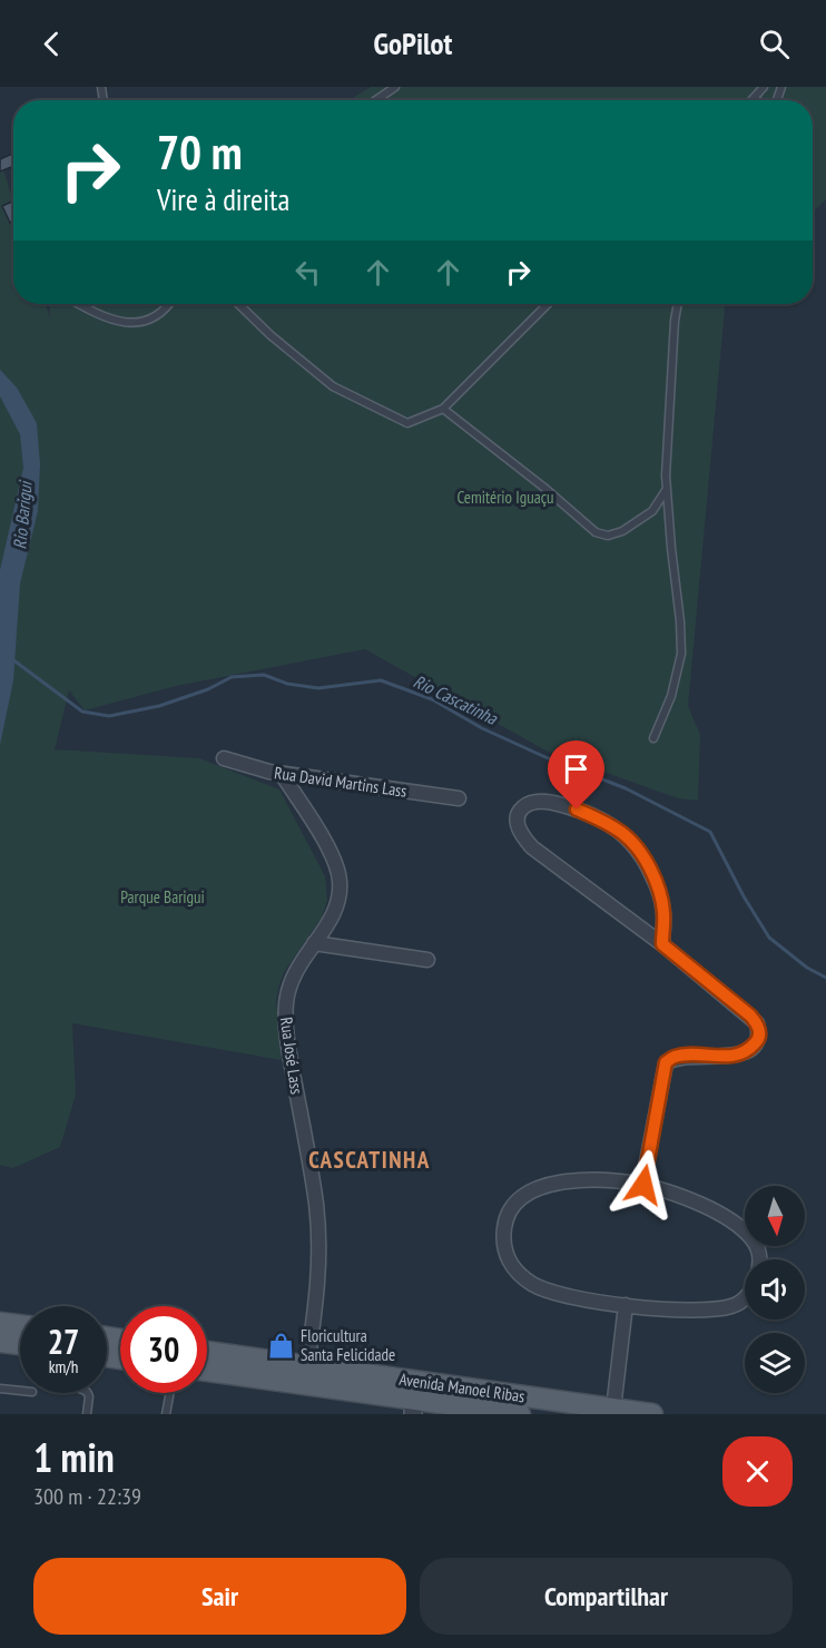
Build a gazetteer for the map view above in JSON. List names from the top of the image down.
{
  "streets": {
    "main road": ["Avenida Manoel Ribas"],
    "street": ["Rua David Martins Lass", "Rua José Lass"]
  },
  "crossings": [
    ["Rua David Martins Lass", "Rua José Lass"],
    ["Rua José Lass", "Avenida Manoel Ribas"]
  ],
  "districts": ["CASCATINHA"],
  "water": ["Rio Barigui", "Rio Cascatinha"],
  "parks": ["Cemitério Iguaçu", "Parque Barigui"],
  "places": {
    "shop": ["Floricultura Santa Felicidade"]
  },
  "north": "bottom",
  "page": {
    "header": "GoPilot",
    "turn": ["70 m", "Vire à direita"],
    "speed": "27 km/h",
    "limit": "30",
    "heading": ["1 min", "300 m · 22:39"],
    "buttons": ["Sair", "Compartilhar"]
  }
}
